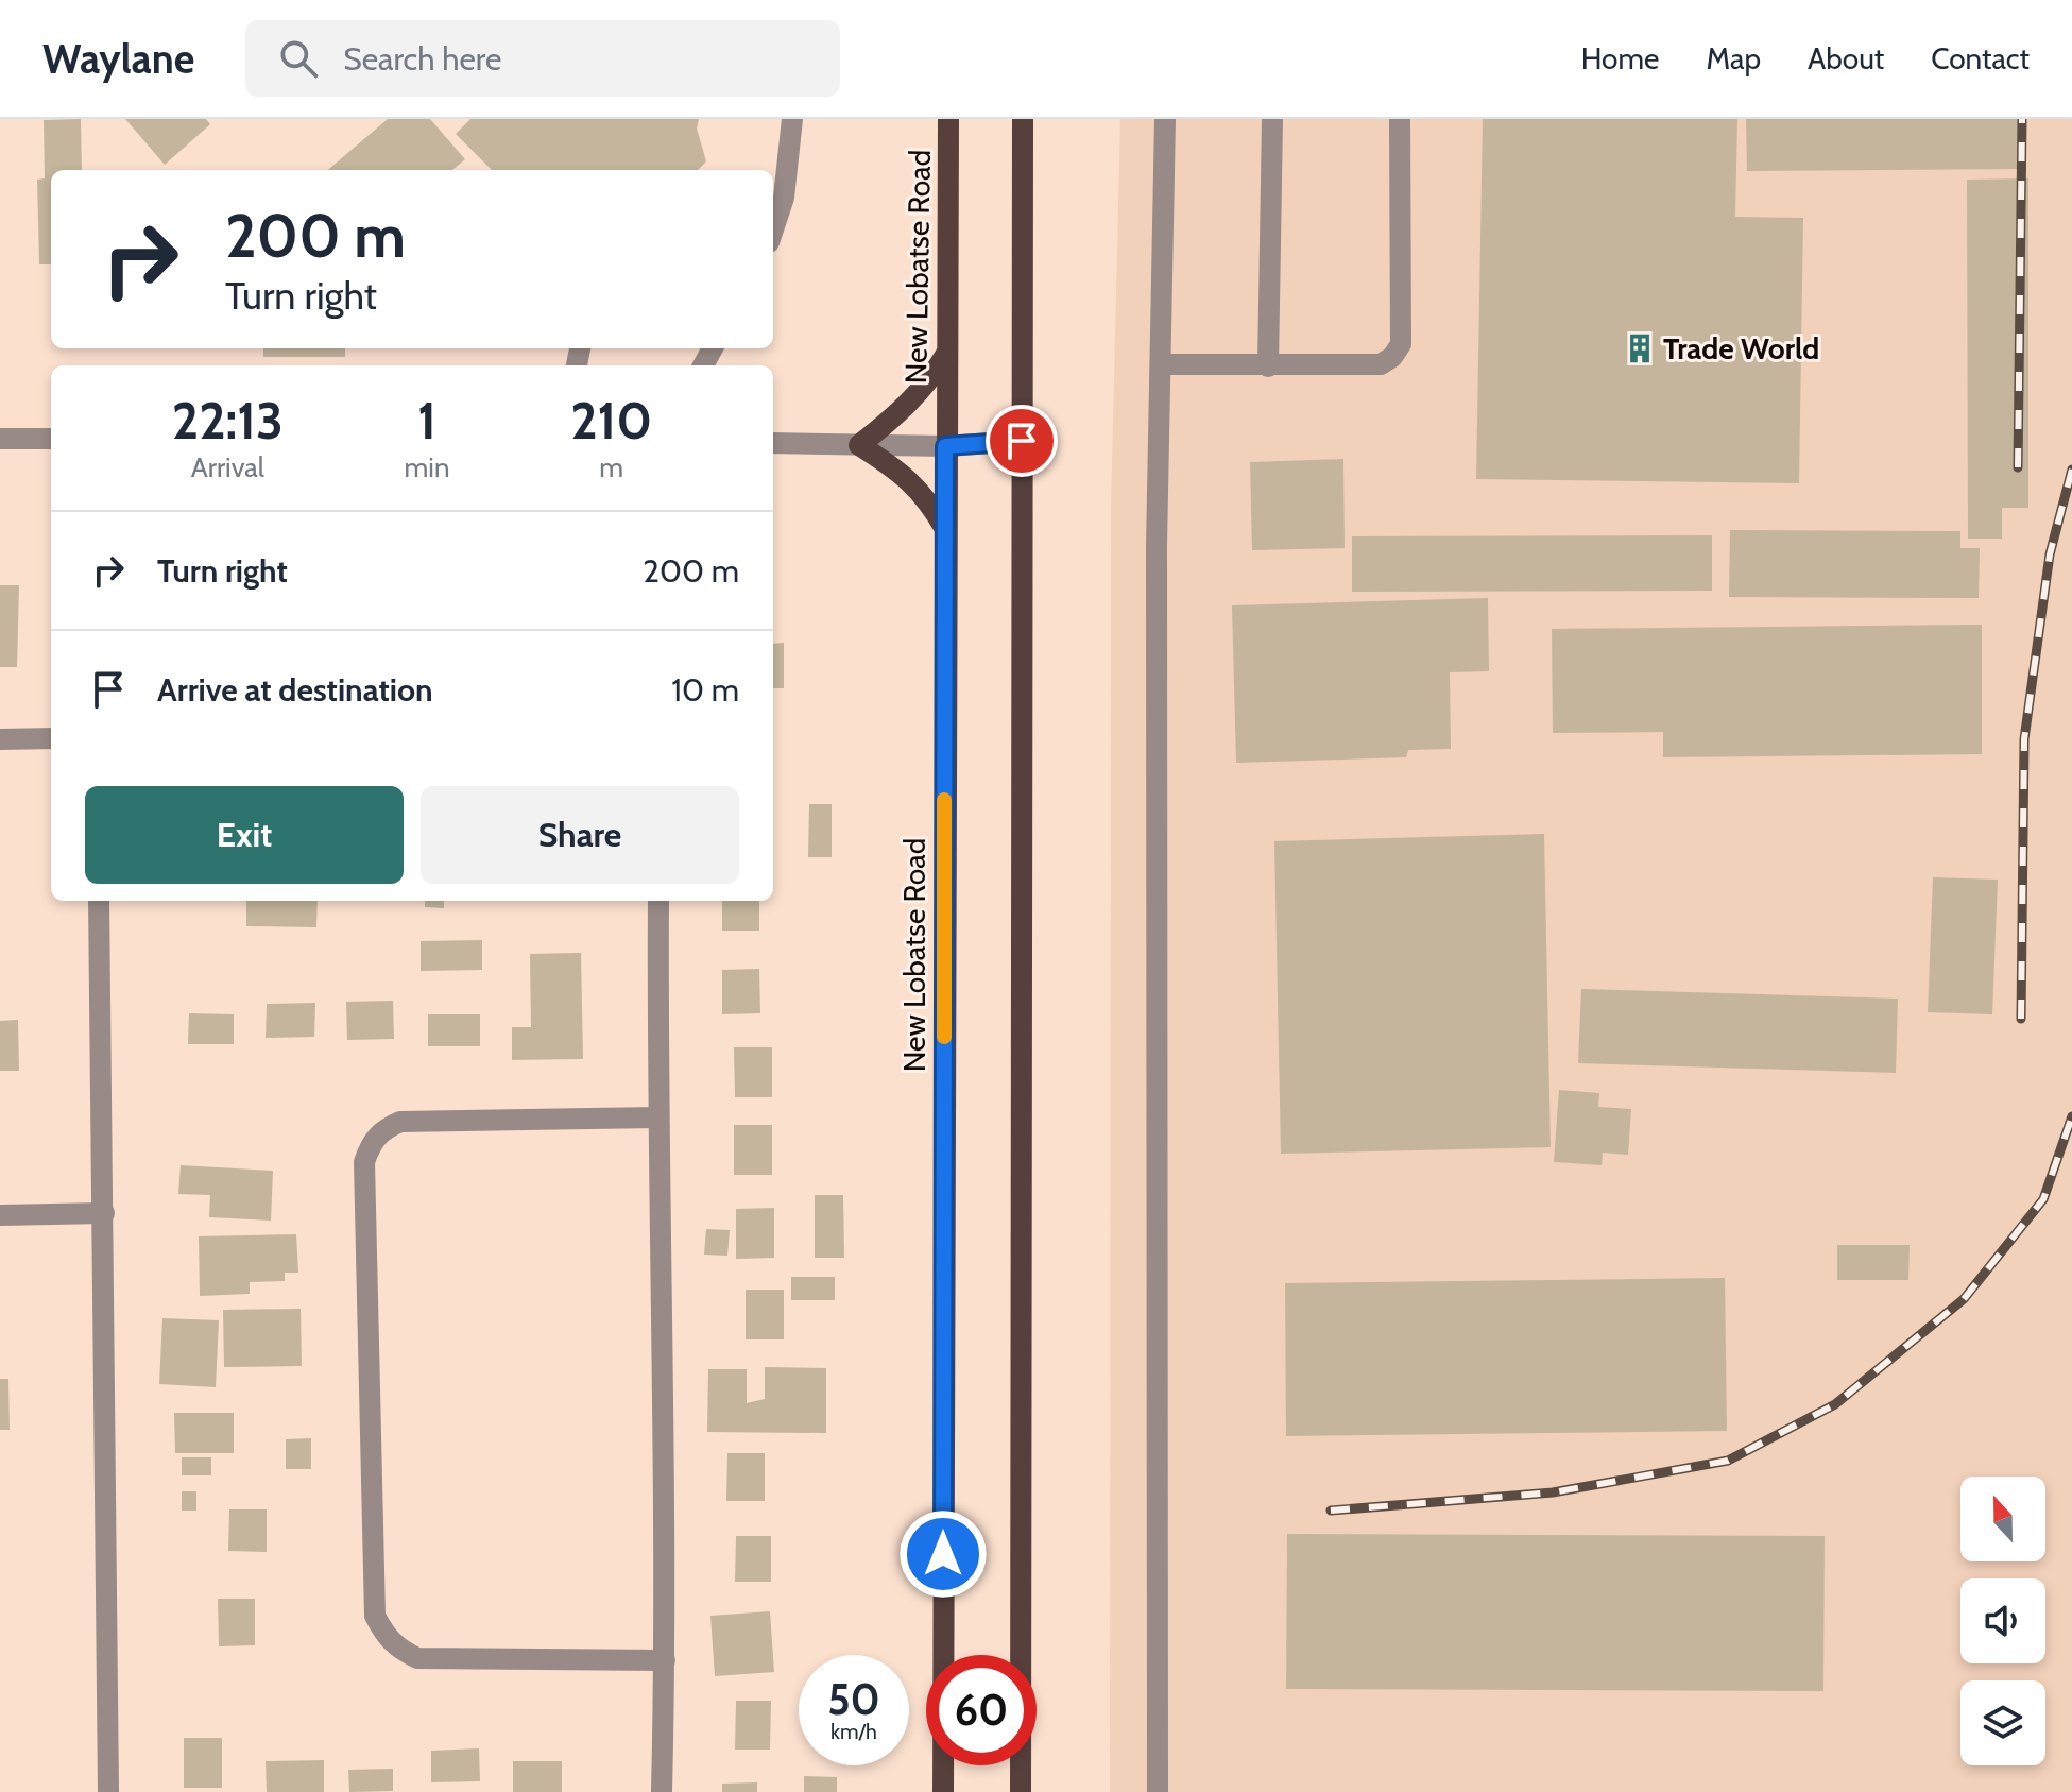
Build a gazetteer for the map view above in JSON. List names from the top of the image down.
{
  "streets": {
    "main road": ["New Lobatse Road"]
  },
  "places": {
    "building": ["Trade World"]
  },
  "north": "top",
  "page": {
    "header": "Waylane",
    "search": "Search here",
    "nav": [
      "Home",
      "Map",
      "About",
      "Contact"
    ],
    "turn": ["200 m", "Turn right"],
    "eta": [
      "22:13",
      "Arrival",
      "1",
      "min",
      "210",
      "m"
    ],
    "list": [
      {
        "name": "Turn right",
        "value": "200 m"
      },
      {
        "name": "Arrive at destination",
        "value": "10 m"
      }
    ],
    "buttons": ["Exit", "Share"],
    "speed": "50 km/h",
    "limit": "60"
  }
}
